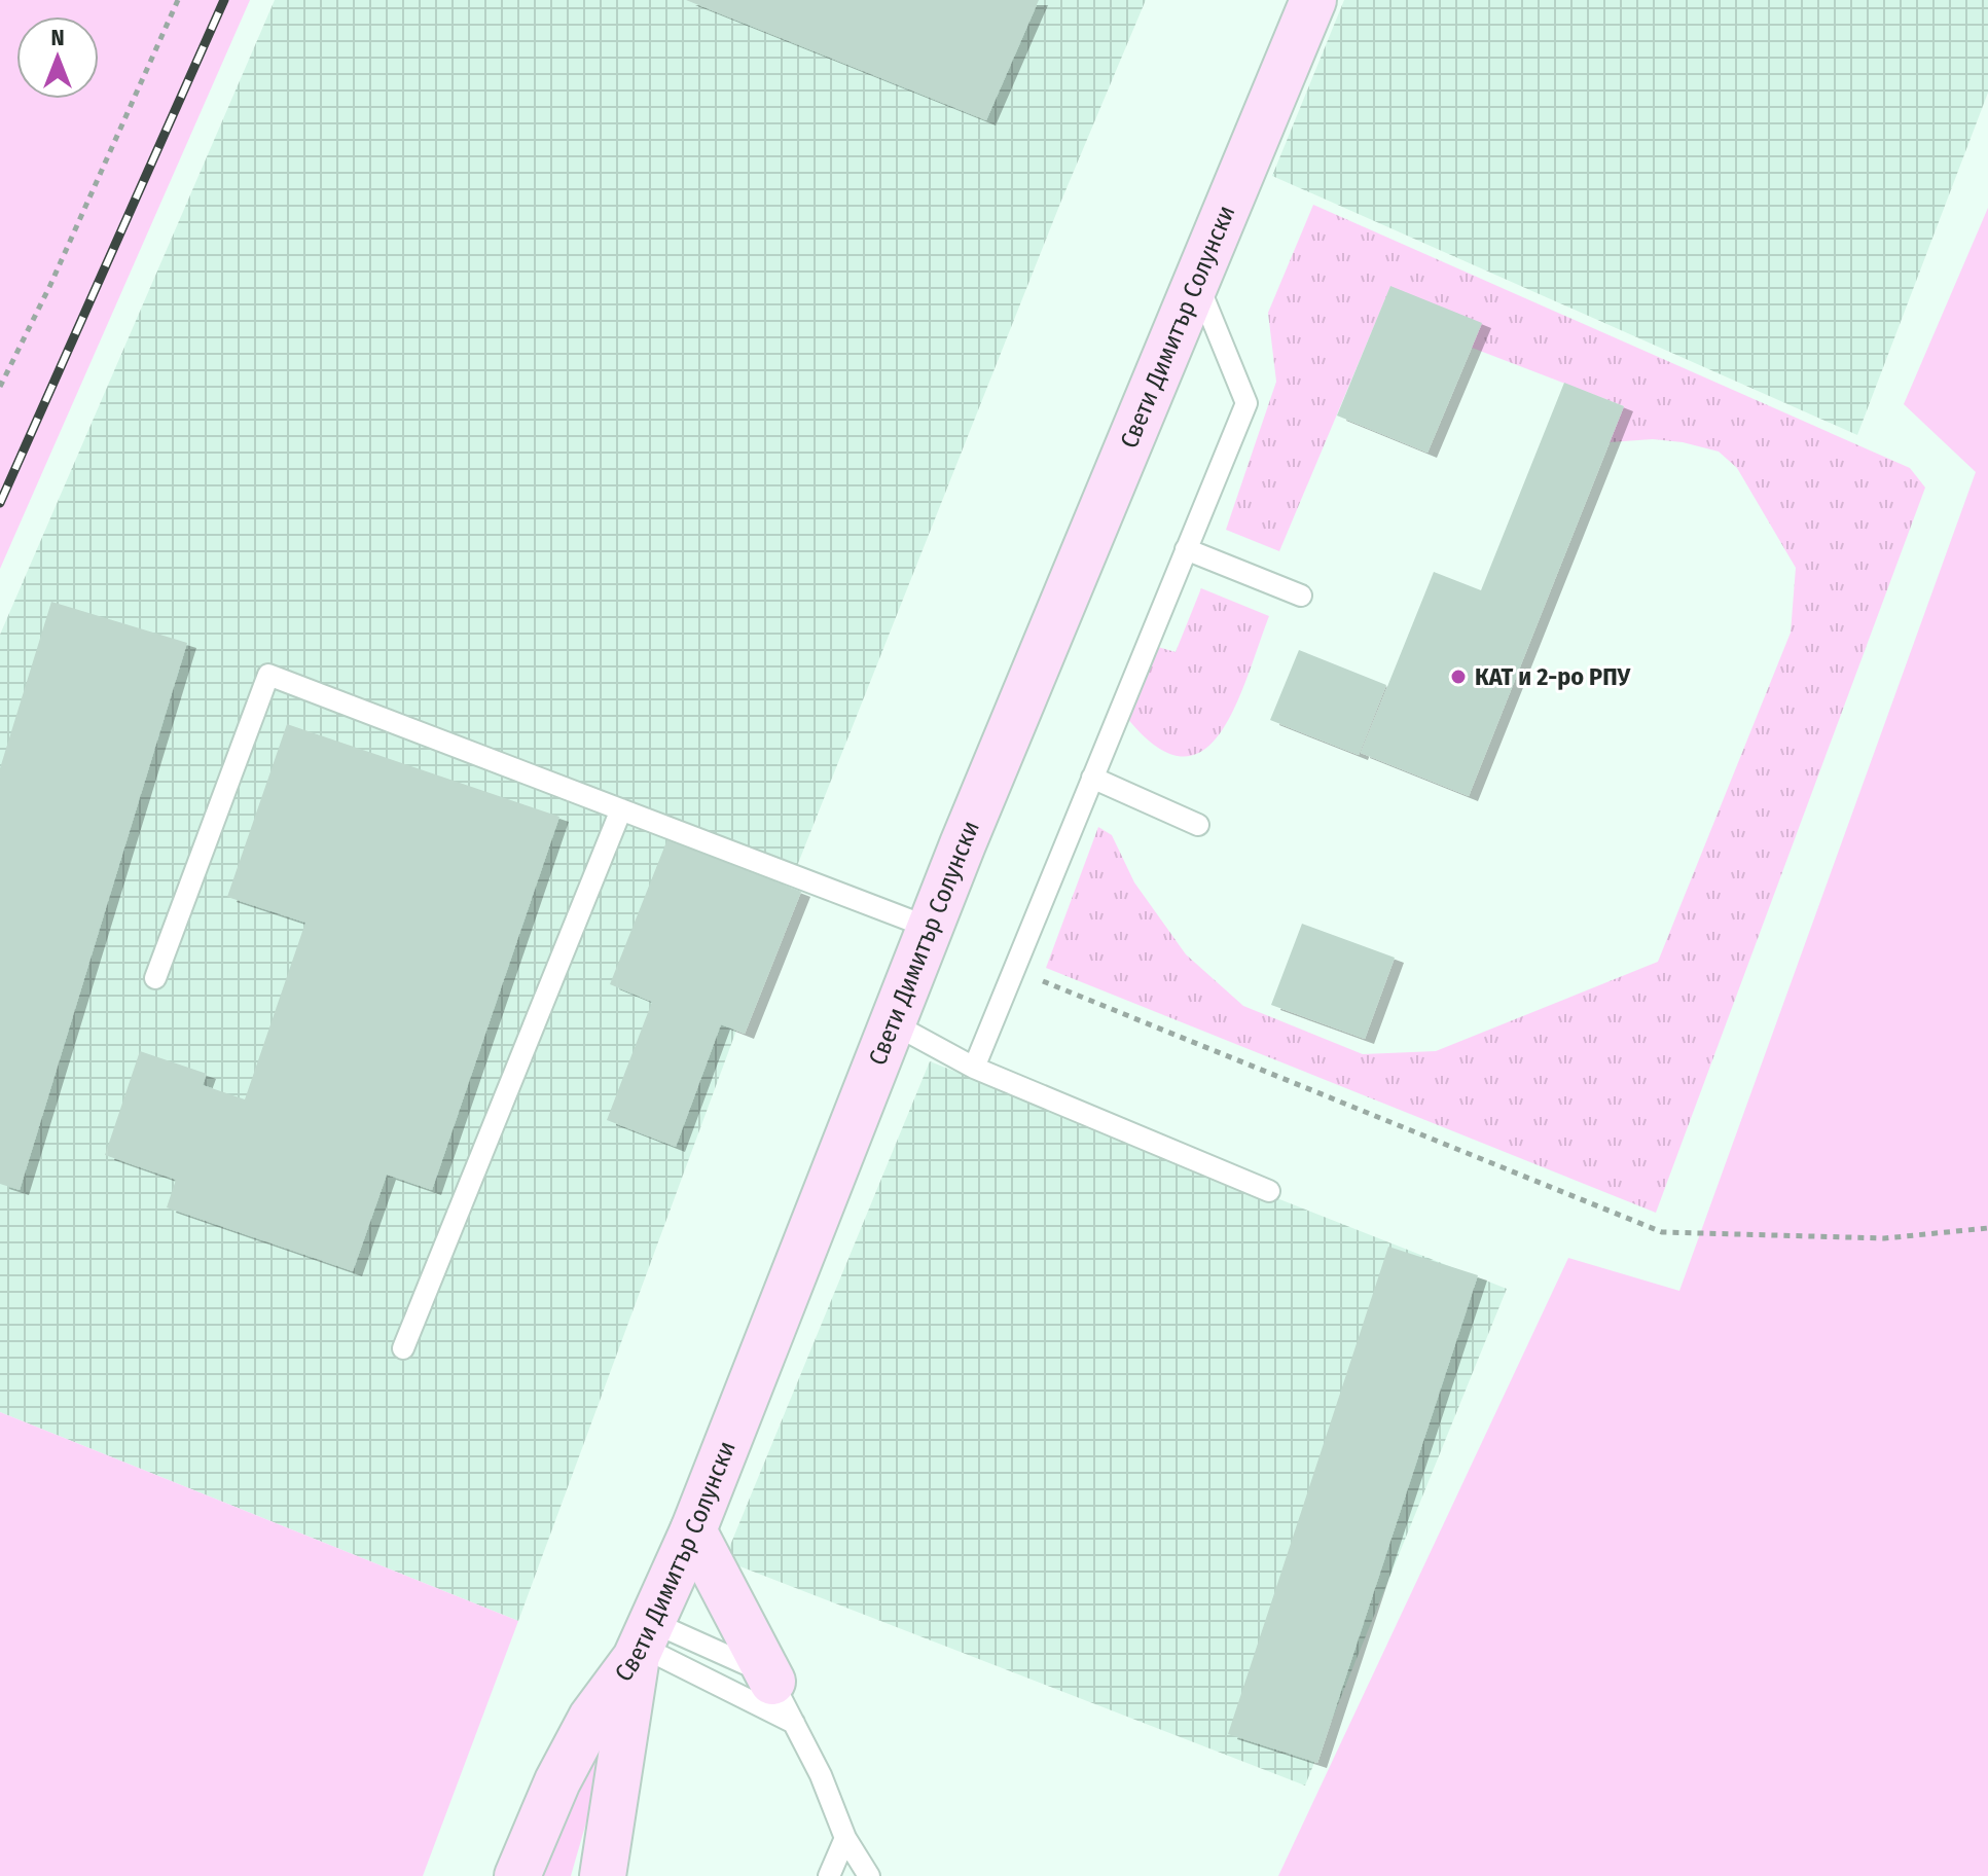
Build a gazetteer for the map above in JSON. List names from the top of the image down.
{
  "streets": {
    "main road": ["Свети Димитър Солунски"]
  },
  "places": ["КАТ и 2-ро РПУ"],
  "north": "top"
}
